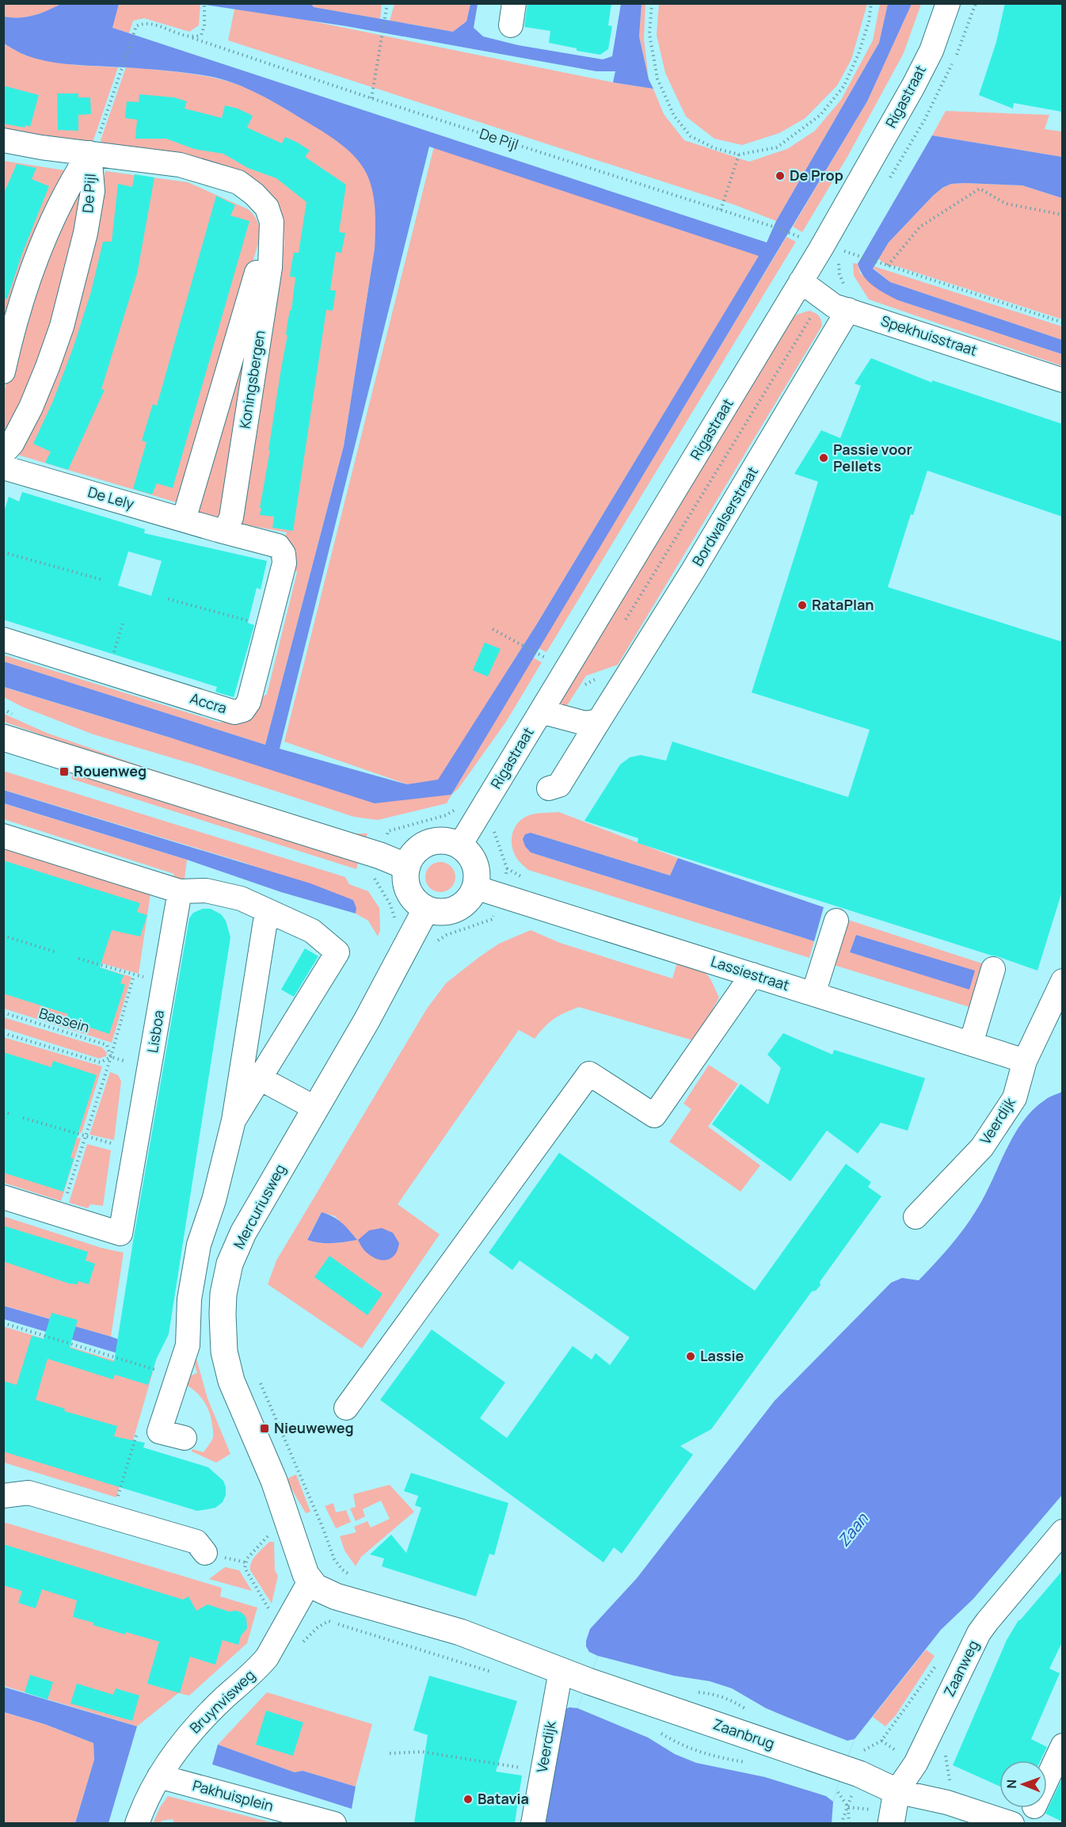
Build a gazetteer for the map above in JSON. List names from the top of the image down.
{
  "streets": {
    "main road": ["Mercuriusweg", "Zaanweg", "Zaanbrug"],
    "street": [
      "Rigastraat",
      "De Pijl",
      "Spekhuisstraat",
      "Koningsbergen",
      "De Lely",
      "Bordwalserstraat",
      "Accra",
      "Lassiestraat",
      "Lisboa",
      "Veerdijk",
      "Bruynvisweg",
      "Pakhuisplein"
    ],
    "path": ["Bassein"]
  },
  "crossings": [
    ["Rigastraat", "Spekhuisstraat"],
    ["Rigastraat", "Lassiestraat"],
    ["Rigastraat", "Mercuriusweg"],
    ["De Pijl", "Koningsbergen"],
    ["Spekhuisstraat", "Bordwalserstraat"],
    ["Koningsbergen", "De Lely"],
    ["Koningsbergen", "Accra"],
    ["De Lely", "Accra"],
    ["Lassiestraat", "Veerdijk"],
    ["Lassiestraat", "Mercuriusweg"],
    ["Bassein", "Lisboa"],
    ["Veerdijk", "Zaanbrug"],
    ["Mercuriusweg", "Bruynvisweg"],
    ["Zaanweg", "Zaanbrug"],
    ["Bruynvisweg", "Pakhuisplein"]
  ],
  "water": ["Zaan"],
  "places": {
    "other": [
      "De Prop",
      "Passie voor Pellets",
      "RataPlan",
      "Lassie",
      "Batavia"
    ],
    "transit": ["Rouenweg", "Nieuweweg"]
  },
  "north": "left"
}
